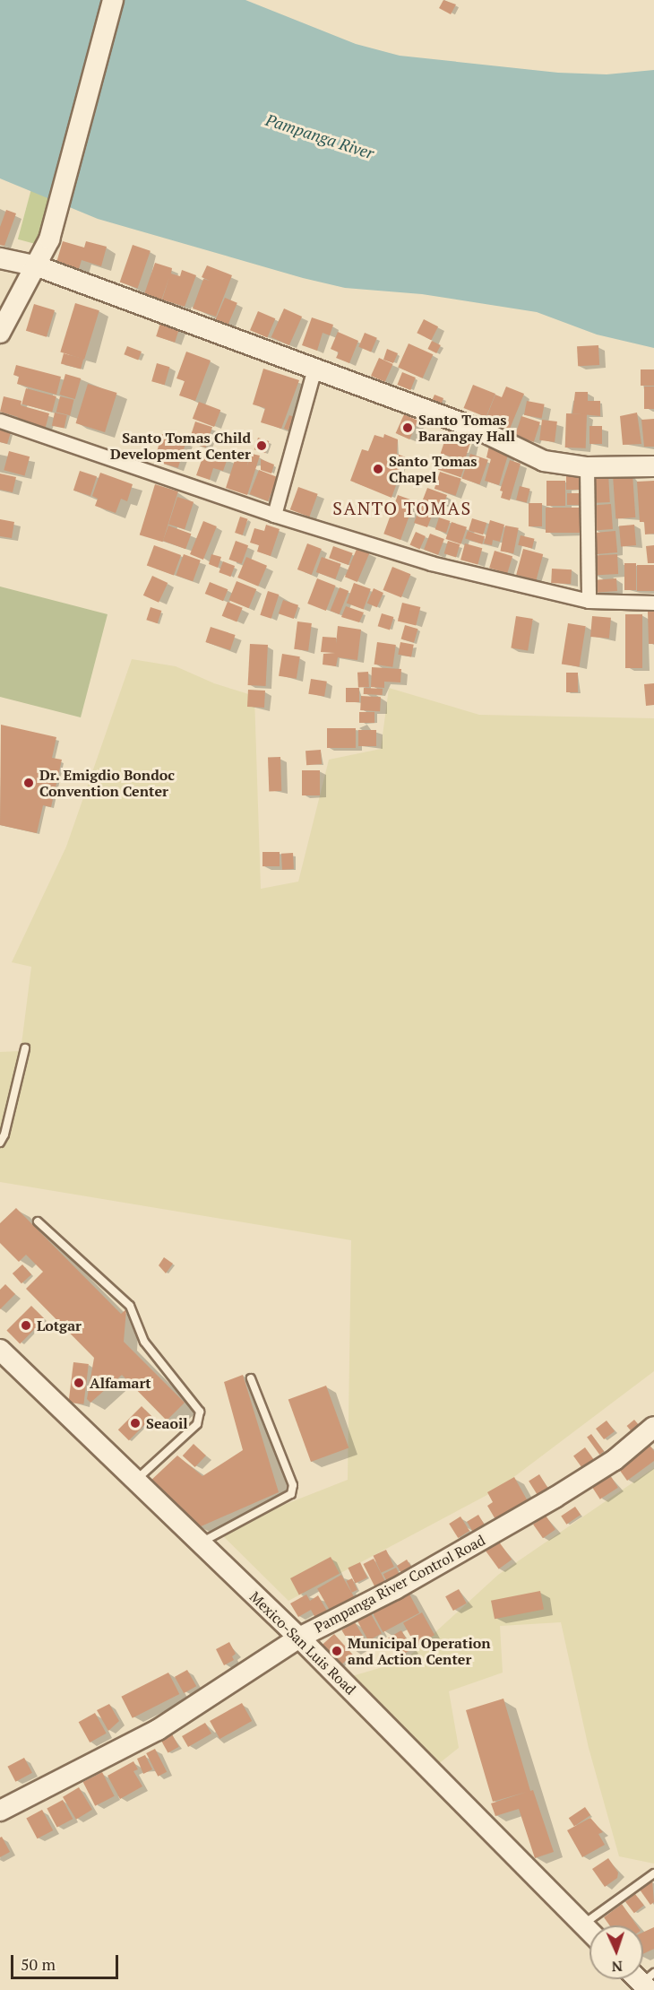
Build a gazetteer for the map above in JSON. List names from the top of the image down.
{
  "streets": {
    "main road": ["Pampanga River Control Road", "Mexico-San Luis Road"]
  },
  "crossings": [
    ["Pampanga River Control Road", "Mexico-San Luis Road"]
  ],
  "districts": ["SANTO TOMAS"],
  "water": ["Pampanga River"],
  "places": [
    "Santo Tomas Barangay Hall",
    "Santo Tomas Child Development Center",
    "Santo Tomas Chapel",
    "Dr. Emigdio Bondoc Convention Center",
    "Lotgar",
    "Alfamart",
    "Seaoil",
    "Municipal Operation and Action Center"
  ],
  "scale_bar": "50 m",
  "north": "bottom"
}
